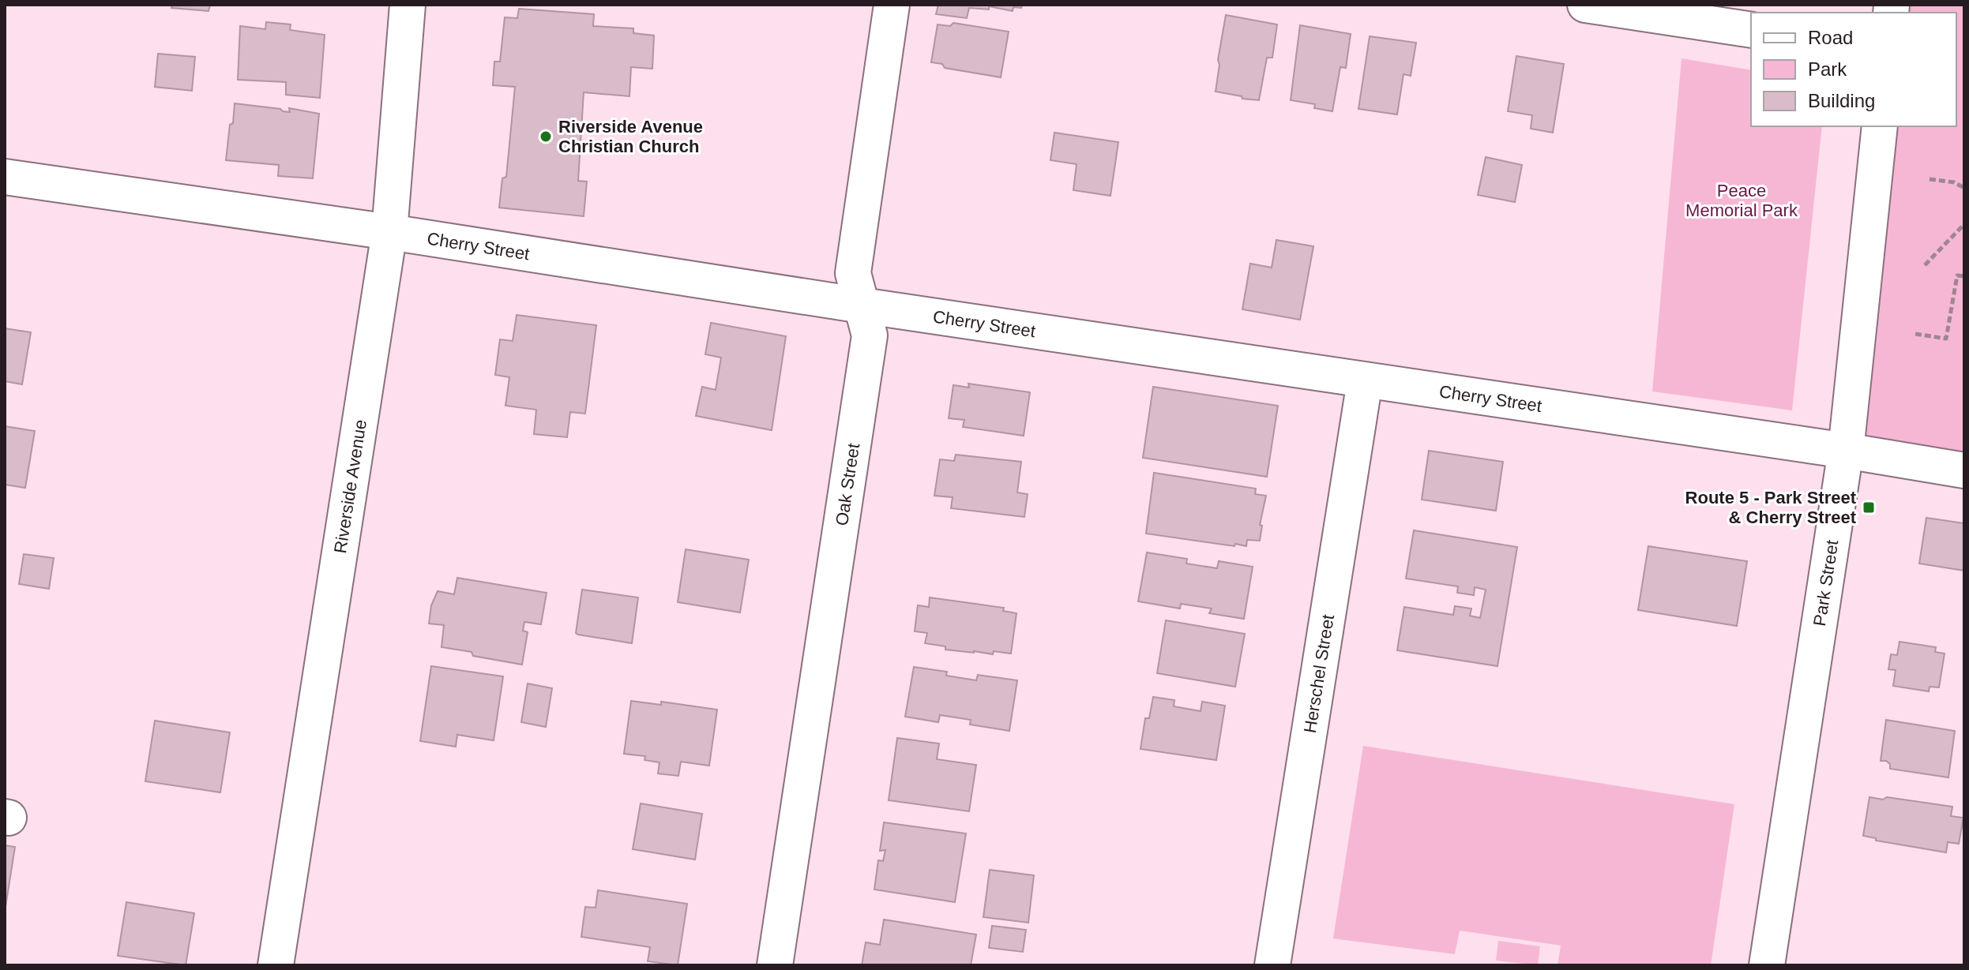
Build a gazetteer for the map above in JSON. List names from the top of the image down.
{
  "streets": {
    "street": [
      "Cherry Street",
      "Oak Street",
      "Riverside Avenue",
      "Park Street",
      "Herschel Street"
    ]
  },
  "crossings": [
    ["Cherry Street", "Oak Street"],
    ["Cherry Street", "Riverside Avenue"],
    ["Cherry Street", "Park Street"],
    ["Cherry Street", "Herschel Street"]
  ],
  "parks": ["Peace Memorial Park"],
  "places": {
    "other": ["Riverside Avenue Christian Church"],
    "transit": ["Route 5 - Park Street & Cherry Street"]
  },
  "legend": ["Road", "Park", "Building"]
}
